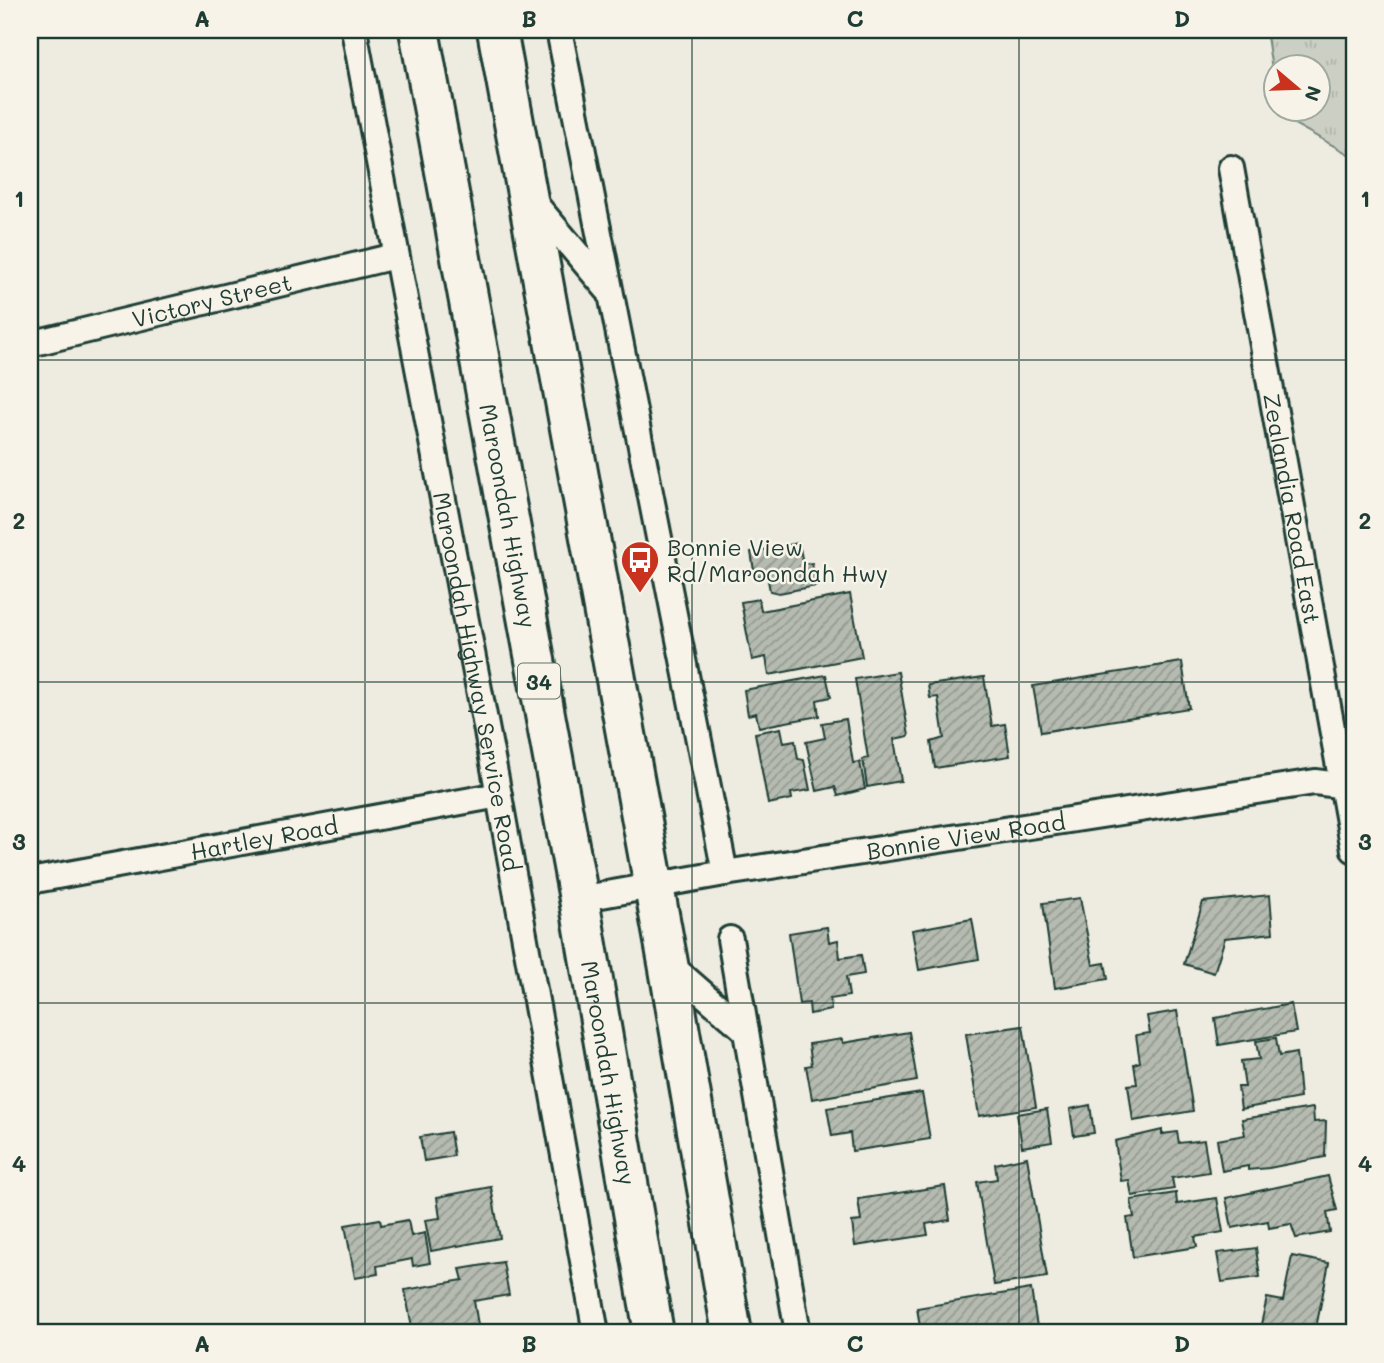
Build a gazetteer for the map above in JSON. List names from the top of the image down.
{
  "streets": {
    "highway": ["Maroondah Highway", "34"],
    "street": [
      "Victory Street",
      "Zealandia Road East",
      "Maroondah Highway Service Road",
      "Bonnie View Road",
      "Hartley Road"
    ]
  },
  "crossings": [
    ["Victory Street", "Maroondah Highway Service Road"],
    ["Zealandia Road East", "Bonnie View Road"],
    ["Maroondah Highway", "Bonnie View Road"],
    ["Maroondah Highway Service Road", "Hartley Road"]
  ],
  "places": {
    "bus stop": ["Bonnie View Rd/Maroondah Hwy"]
  },
  "north": "right",
  "grid": {
    "columns": [
      "A",
      "B",
      "C",
      "D"
    ],
    "rows": [
      "1",
      "2",
      "3",
      "4"
    ]
  }
}
